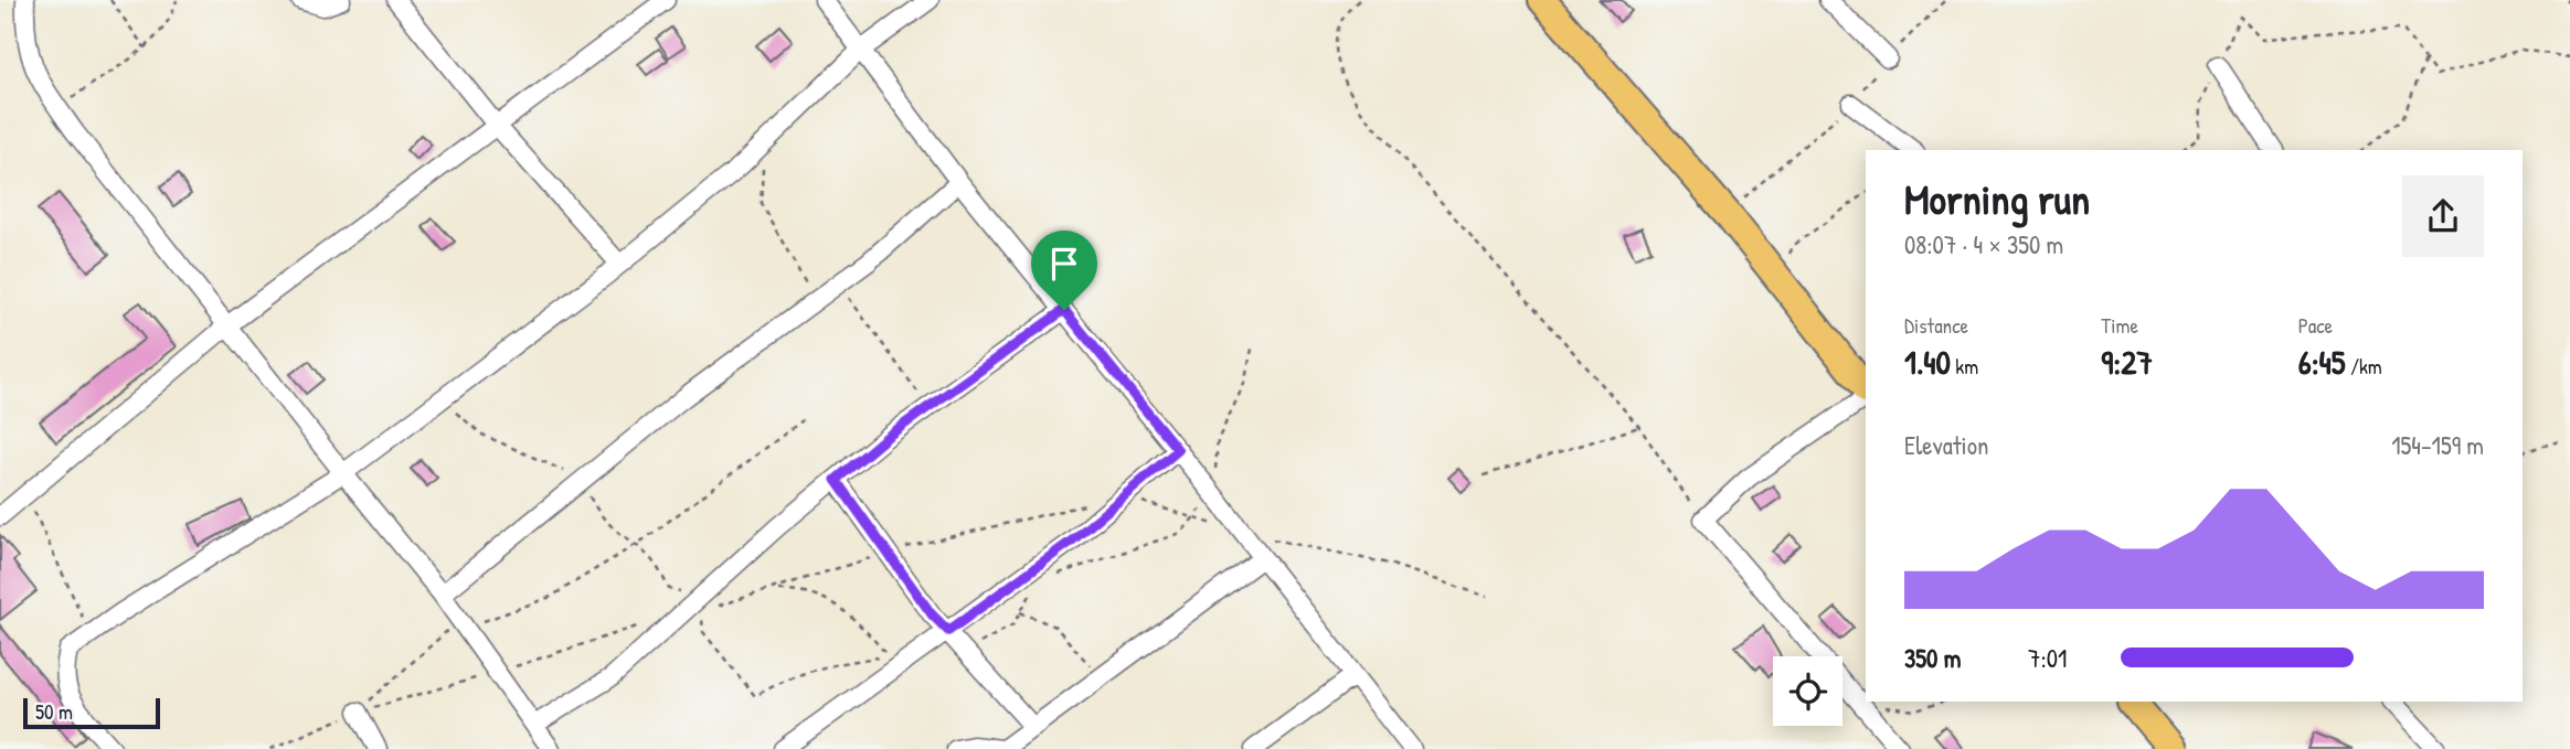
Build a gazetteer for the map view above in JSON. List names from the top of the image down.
{
  "scale_bar": "50 m",
  "page": {
    "heading": ["Morning run", "08:07 · 4 × 350 m"],
    "stats": [
      ["Distance", "1.40 km"],
      ["Time", "9:27"],
      ["Pace", "6:45 /km"]
    ],
    "chart": ["Elevation", "154–159 m"],
    "list": [
      {
        "name": "350 m",
        "note": "7:01"
      }
    ],
    "scale": "50 m"
  }
}
